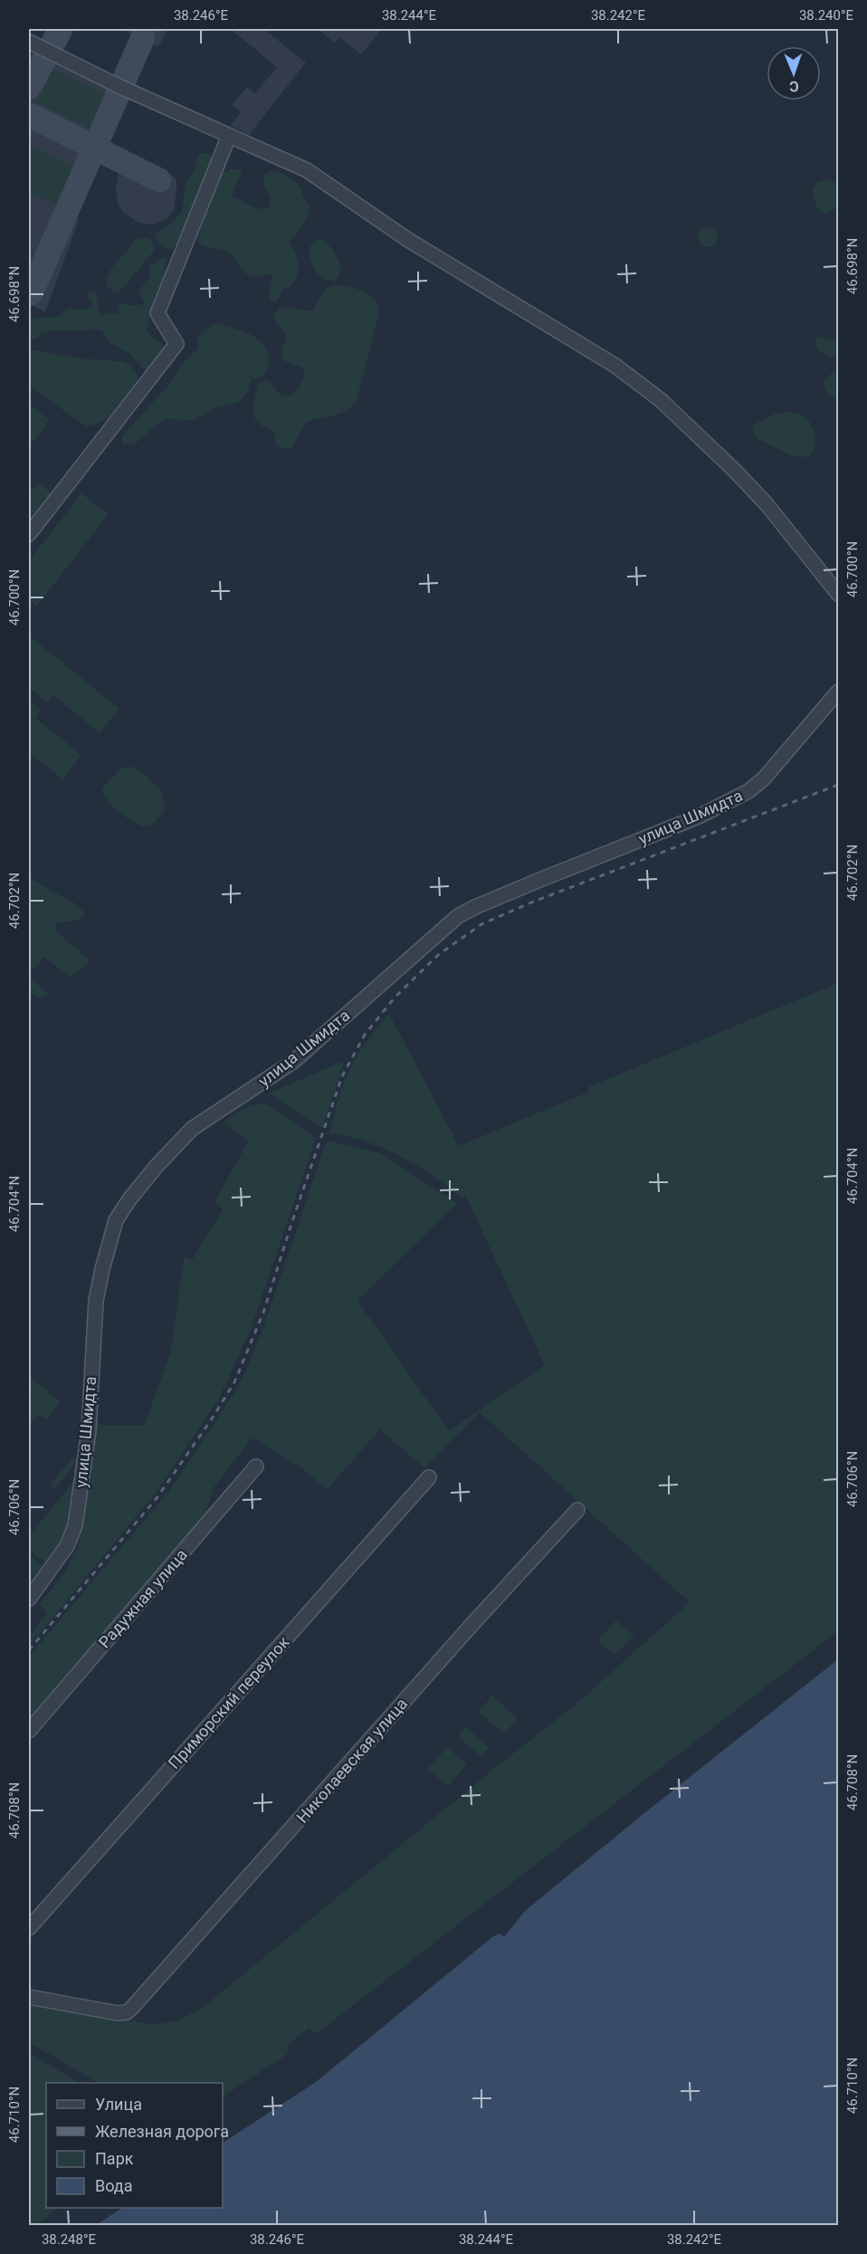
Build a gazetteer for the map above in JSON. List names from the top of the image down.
{
  "streets": {
    "street": [
      "улица Шмидта",
      "Радужная улица",
      "Приморский переулок",
      "Николаевская улица"
    ]
  },
  "legend": [
    "Улица",
    "Железная дорога",
    "Парк",
    "Вода"
  ],
  "north": "bottom",
  "coordinates": [
    "38.246°E",
    "38.244°E",
    "38.242°E",
    "38.240°E",
    "46.698°N",
    "46.700°N",
    "46.702°N",
    "46.704°N",
    "46.706°N",
    "46.708°N",
    "46.710°N",
    "38.248°E"
  ]
}
